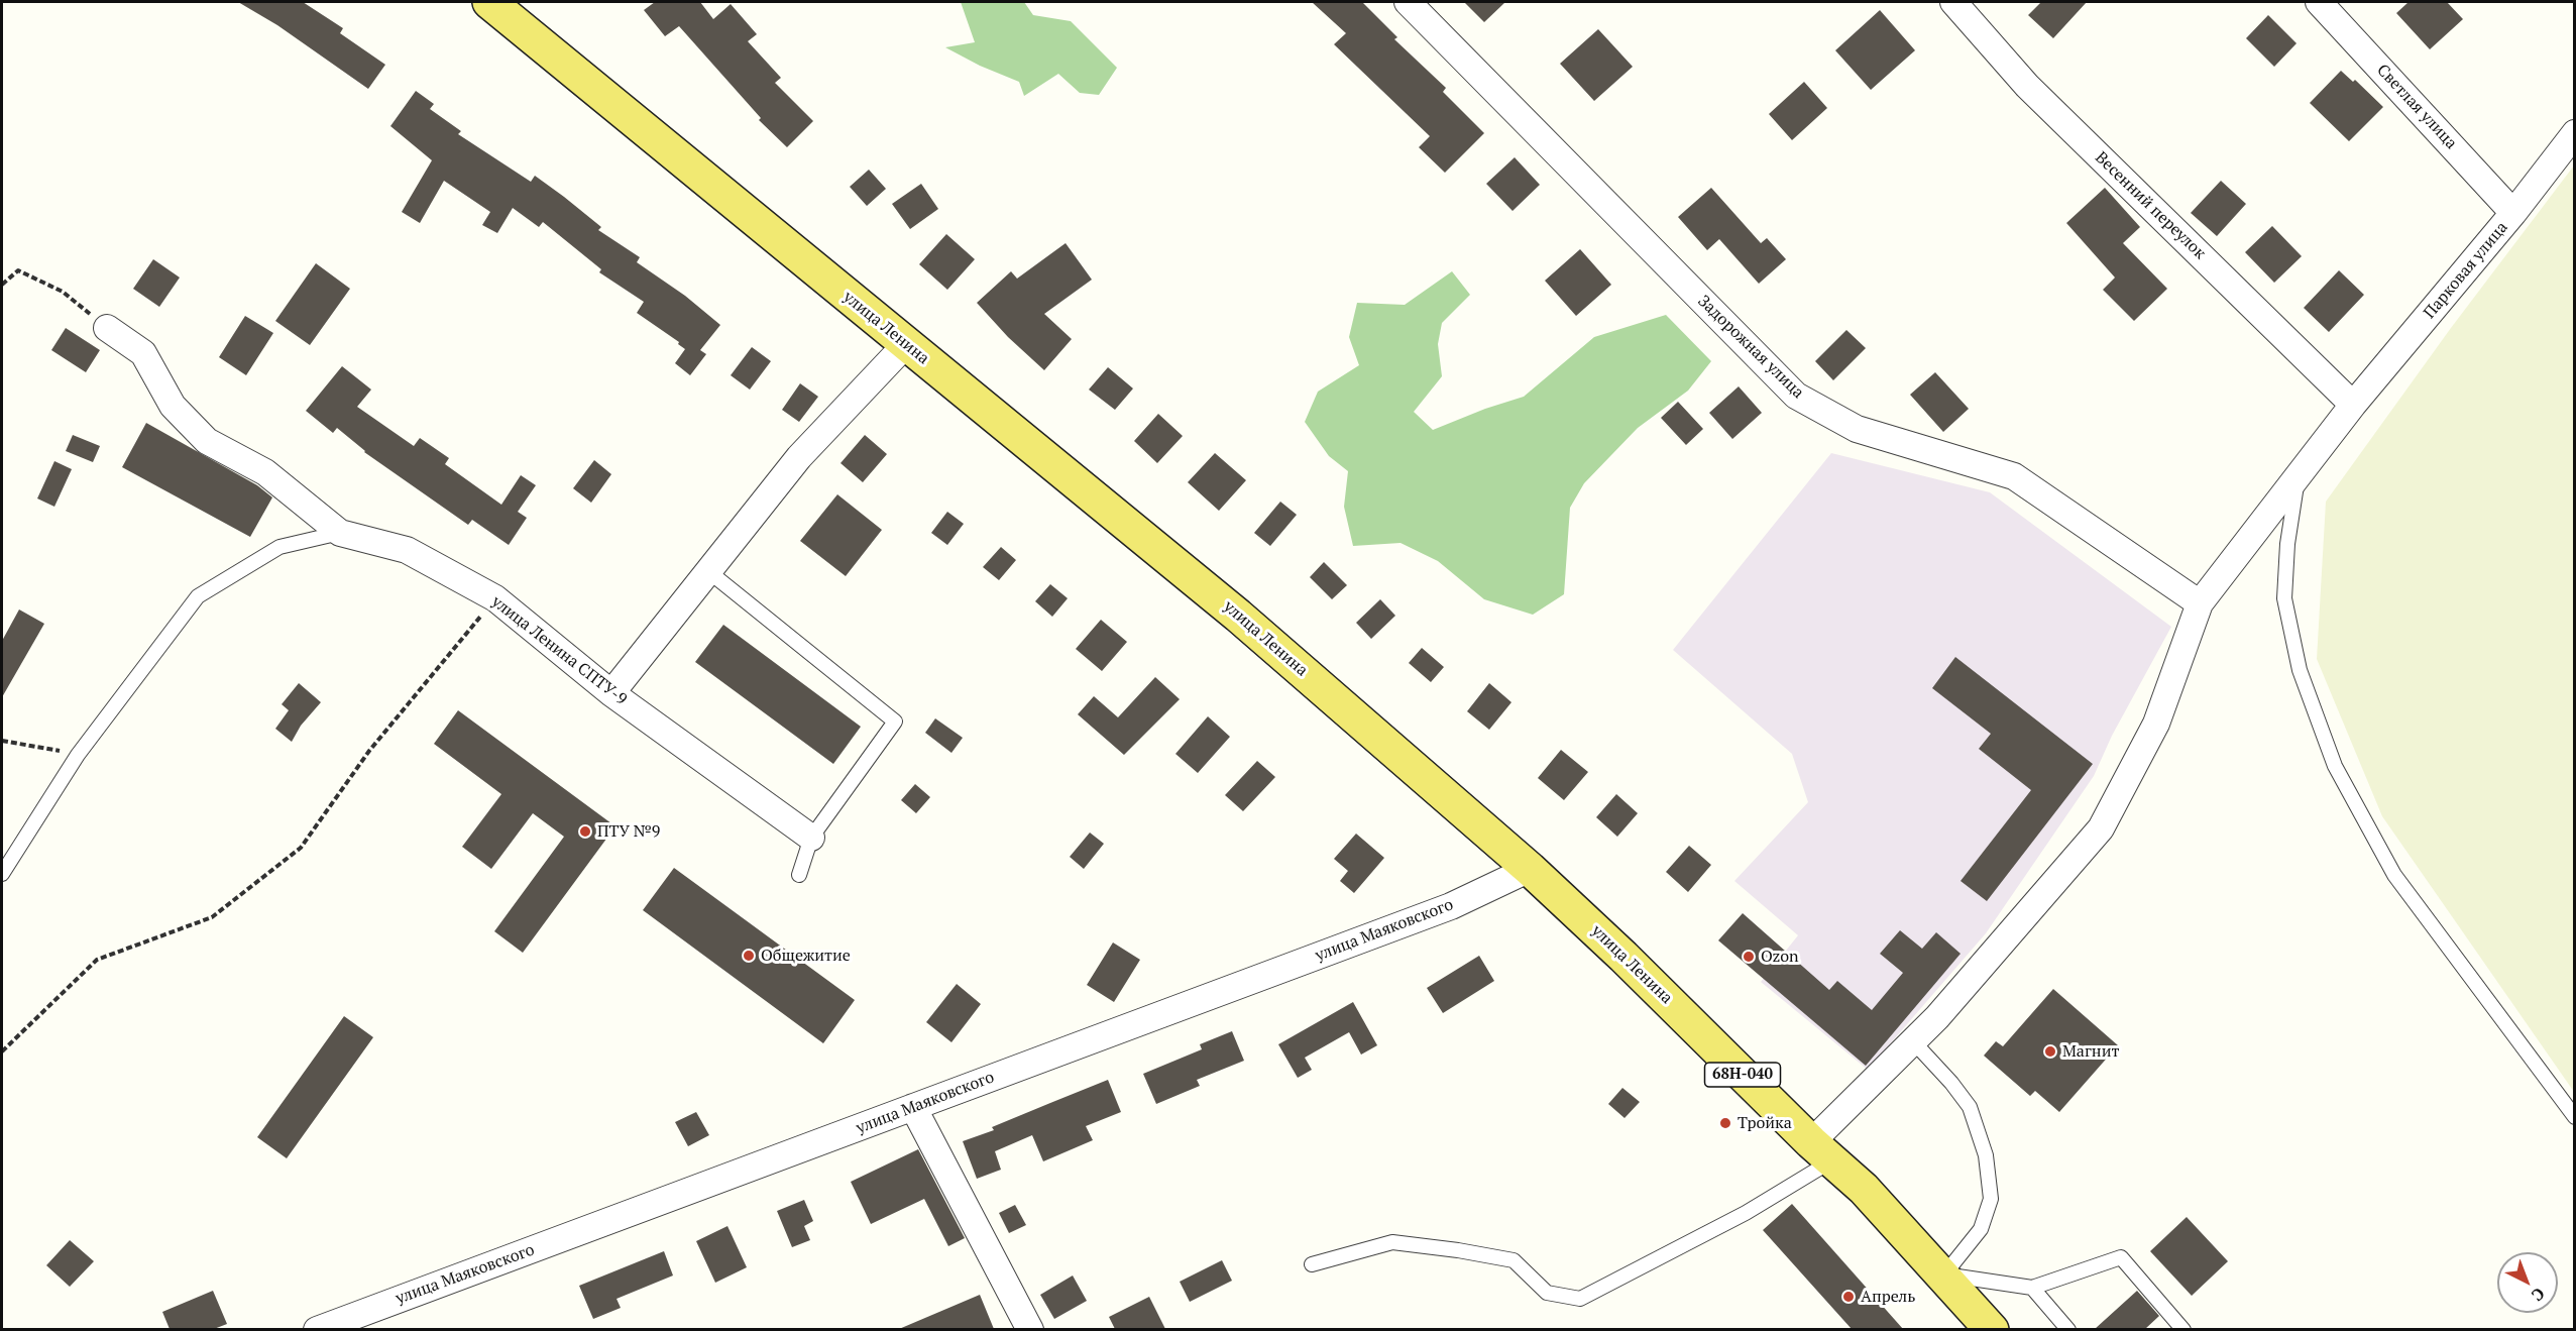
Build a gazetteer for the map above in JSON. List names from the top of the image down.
{
  "streets": {
    "main road": ["улица Ленина", "68Н-040"],
    "street": [
      "Светлая улица",
      "Весенний переулок",
      "Парковая улица",
      "Задорожная улица",
      "улица Ленина СПТУ-9",
      "улица Маяковского"
    ]
  },
  "crossings": [
    ["Светлая улица", "Парковая улица"],
    ["Весенний переулок", "Парковая улица"],
    ["Парковая улица", "улица Ленина"],
    ["Парковая улица", "Задорожная улица"],
    ["улица Ленина", "улица Маяковского"]
  ],
  "places": [
    "ПТУ №9",
    "Общежитие",
    "Ozon",
    "Магнит",
    "Тройка",
    "Апрель"
  ],
  "north": "bottom right"
}
